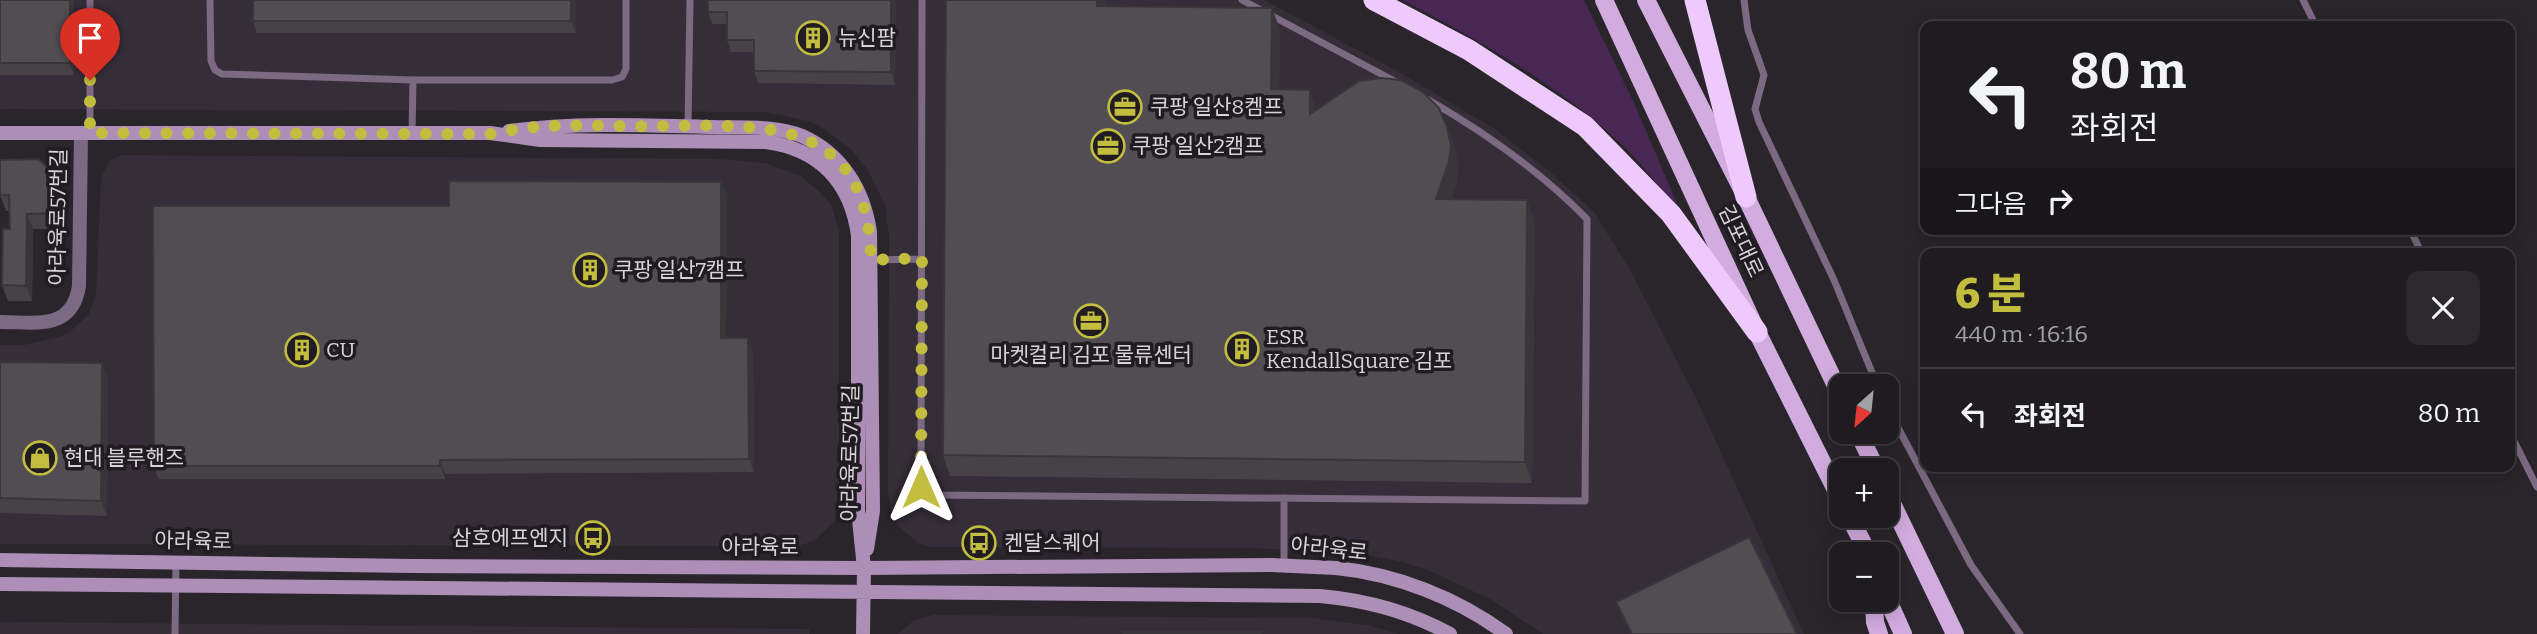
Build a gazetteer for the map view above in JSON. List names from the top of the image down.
{
  "streets": {
    "main road": ["김포대로"],
    "street": ["아라육로57번길", "아라육로"]
  },
  "crossings": [
    ["아라육로57번길", "아라육로"]
  ],
  "places": {
    "building": [
      "뉴신팜",
      "쿠팡 일산7캠프",
      "ESR KendallSquare 김포",
      "CU"
    ],
    "office": ["쿠팡 일산8켐프", "쿠팡 일산2캠프", "마켓컬리 김포 물류센터"],
    "shop": ["현대 블루핸즈"],
    "bus stop": ["삼호에프엔지", "켄달스퀘어"]
  },
  "north": "bottom left",
  "page": {
    "turn": ["80 m", "좌회전"],
    "then": "그다음",
    "heading": ["6 분", "440 m · 16:16"],
    "list": [
      {
        "name": "좌회전",
        "value": "80 m"
      }
    ],
    "map_buttons": ["+", "−"]
  }
}
